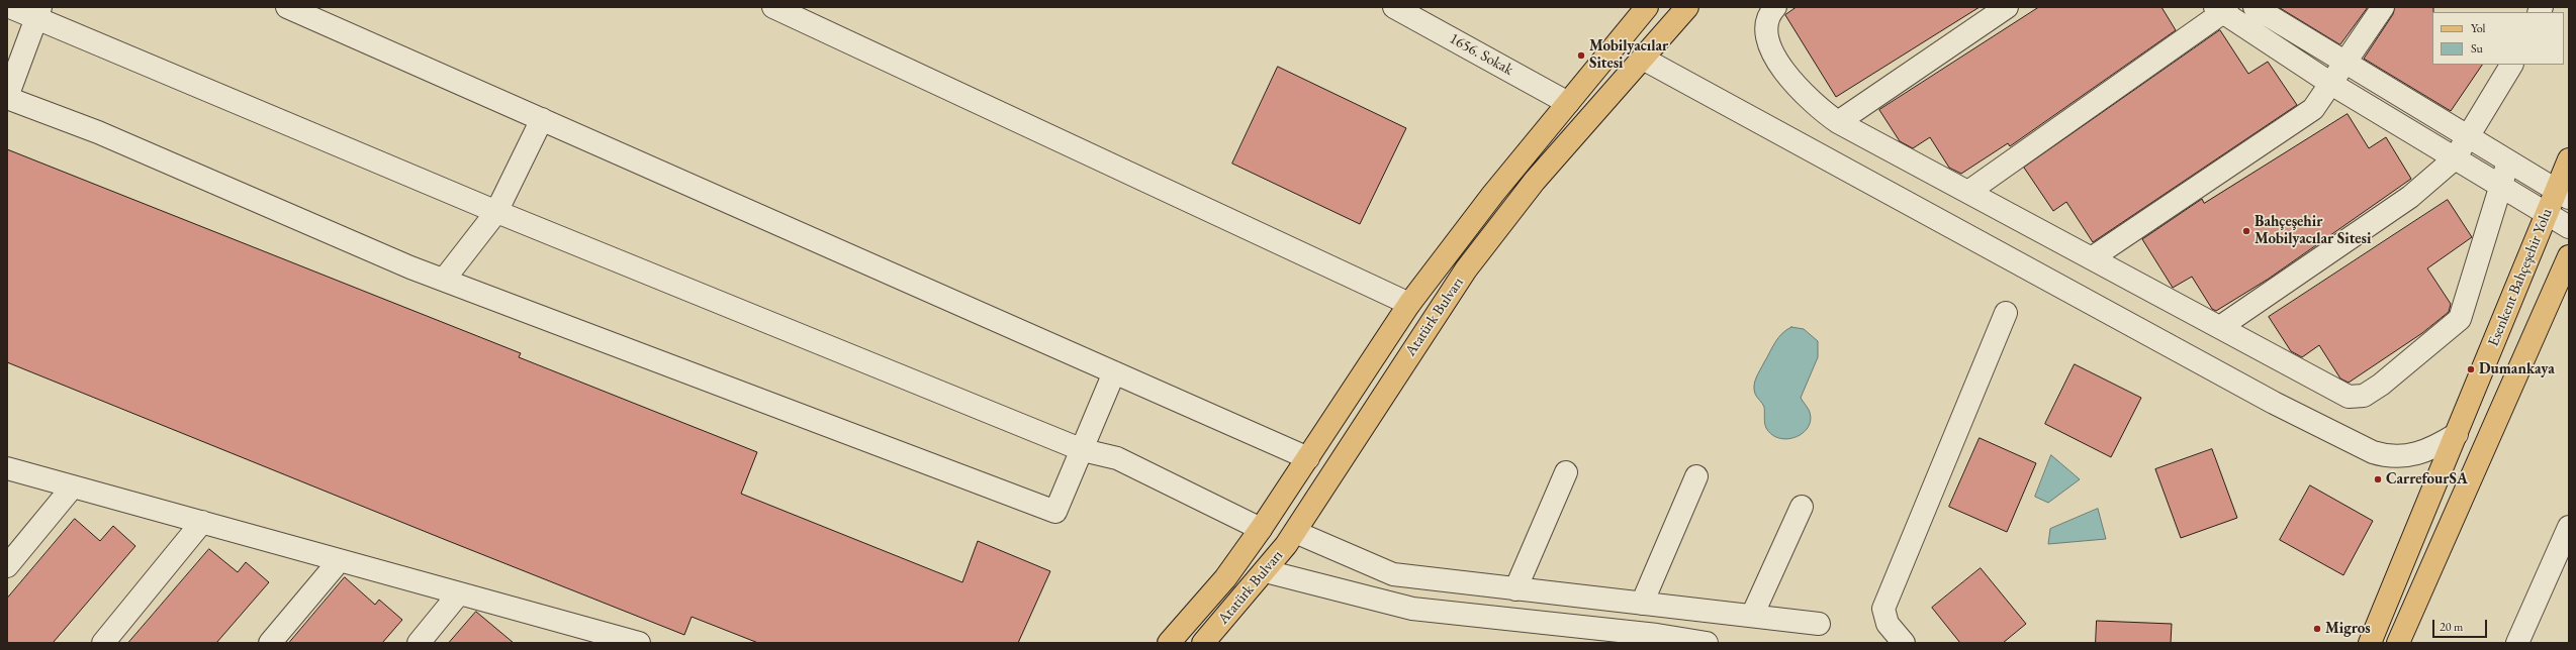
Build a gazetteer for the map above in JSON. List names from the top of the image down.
{
  "streets": {
    "main road": ["Esenkent Bahçeşehir Yolu", "Atatürk Bulvarı"],
    "street": ["1656. Sokak"]
  },
  "crossings": [
    ["1656. Sokak", "Atatürk Bulvarı"]
  ],
  "places": [
    "Mobilyacılar Sitesi",
    "Bahçeşehir Mobilyacılar Sitesi",
    "Dumankaya",
    "CarrefourSA",
    "Migros"
  ],
  "legend": ["Yol", "Su"],
  "scale_bar": "20 m"
}
